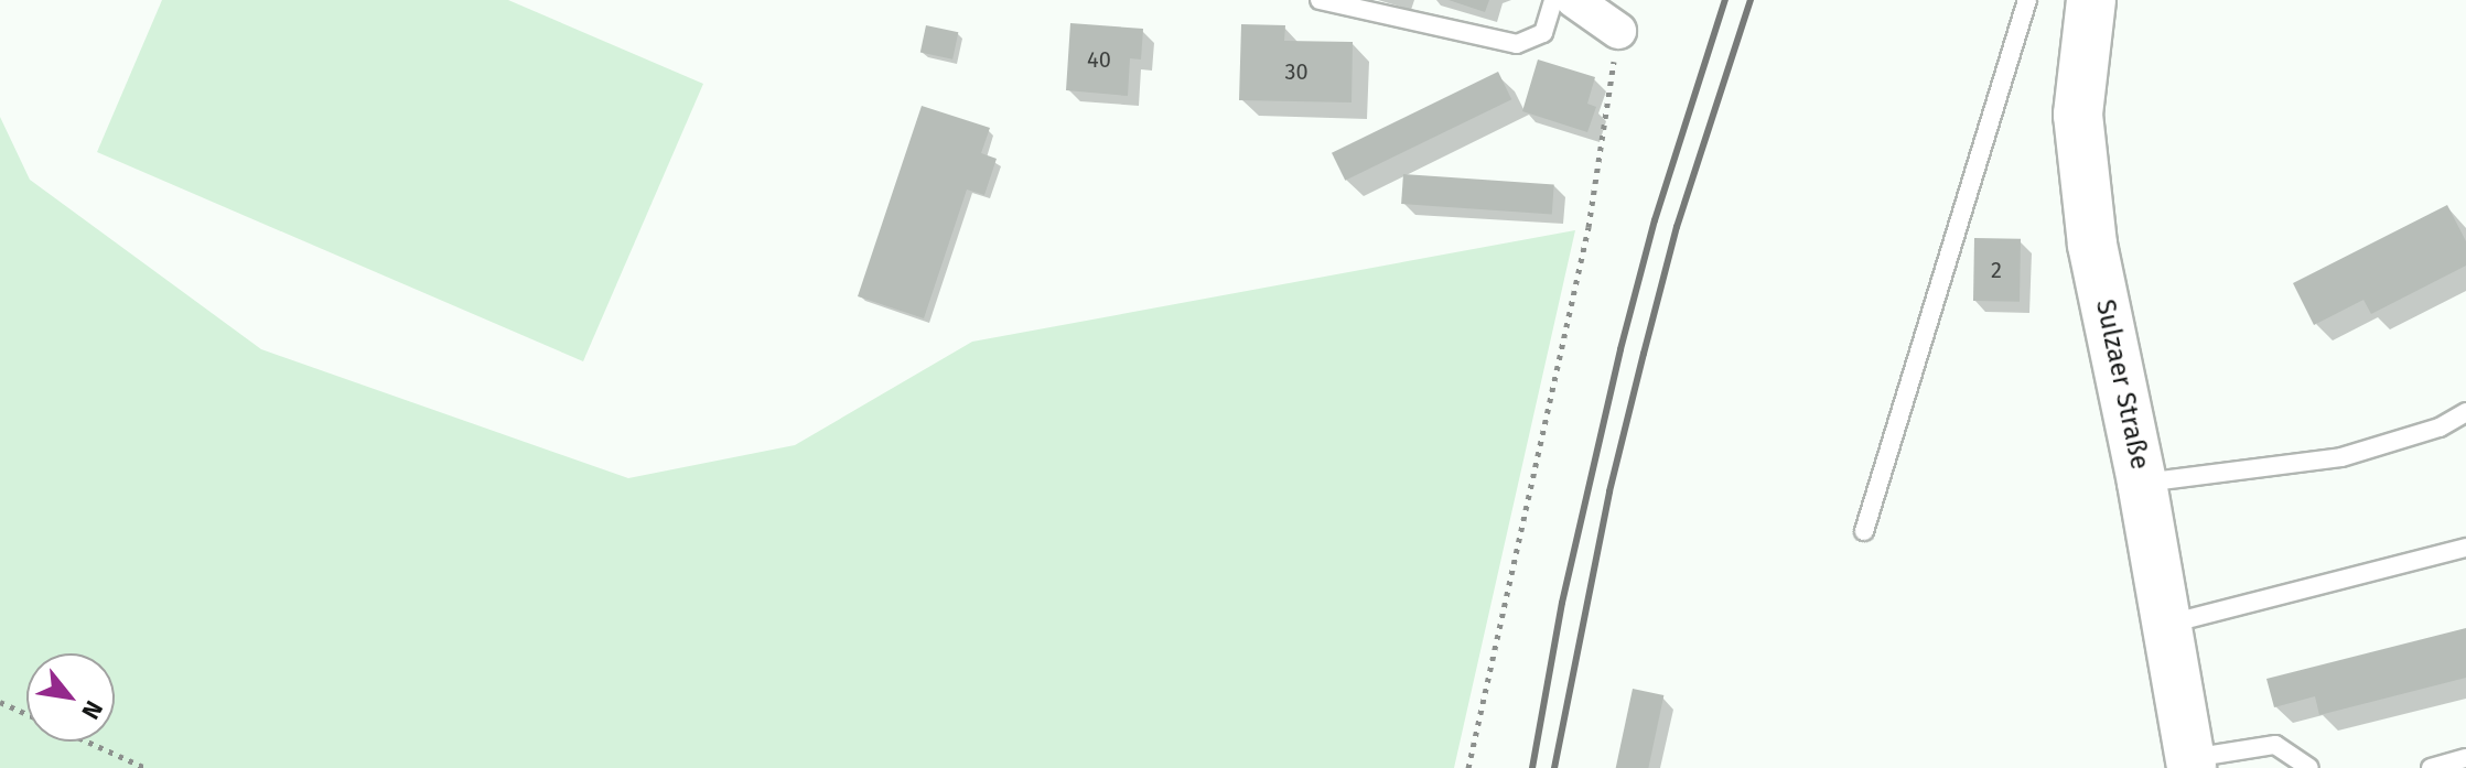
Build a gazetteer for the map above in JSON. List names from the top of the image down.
{
  "streets": {
    "main road": ["Sulzaer Straße"]
  },
  "house_numbers": ["40", "30", "2"],
  "north": "bottom right"
}
